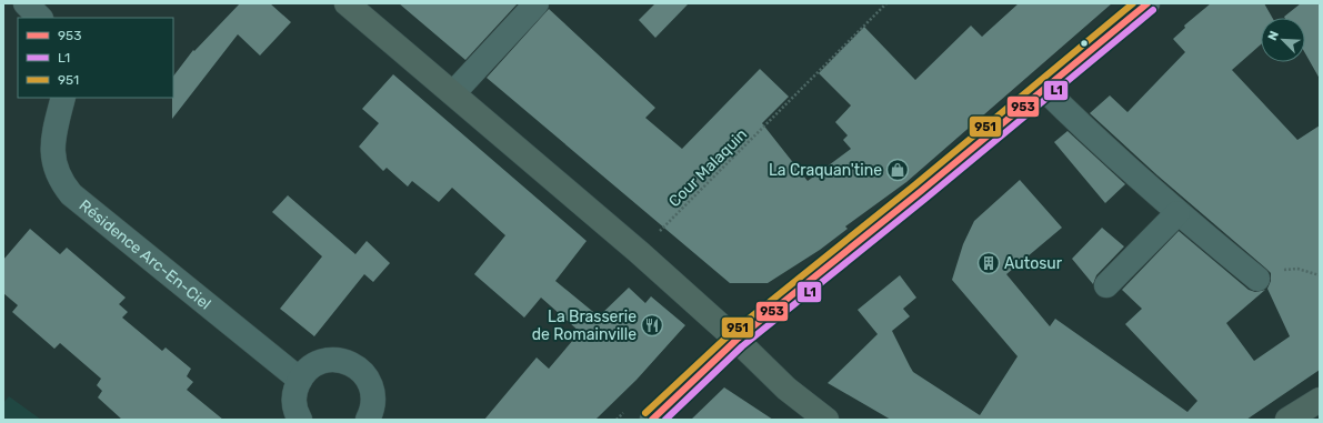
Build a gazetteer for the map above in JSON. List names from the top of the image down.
{
  "streets": {
    "street": ["Résidence Arc-En-Ciel"],
    "path": ["Cour Malaquin"]
  },
  "places": {
    "shop": ["La Craquan'tine"],
    "building": ["Autosur"],
    "restaurant": ["La Brasserie de Romainville"]
  },
  "lines": ["transit line 953", "transit line 951", "transit line L1"],
  "legend": ["953", "L1", "951"],
  "north": "top left"
}
